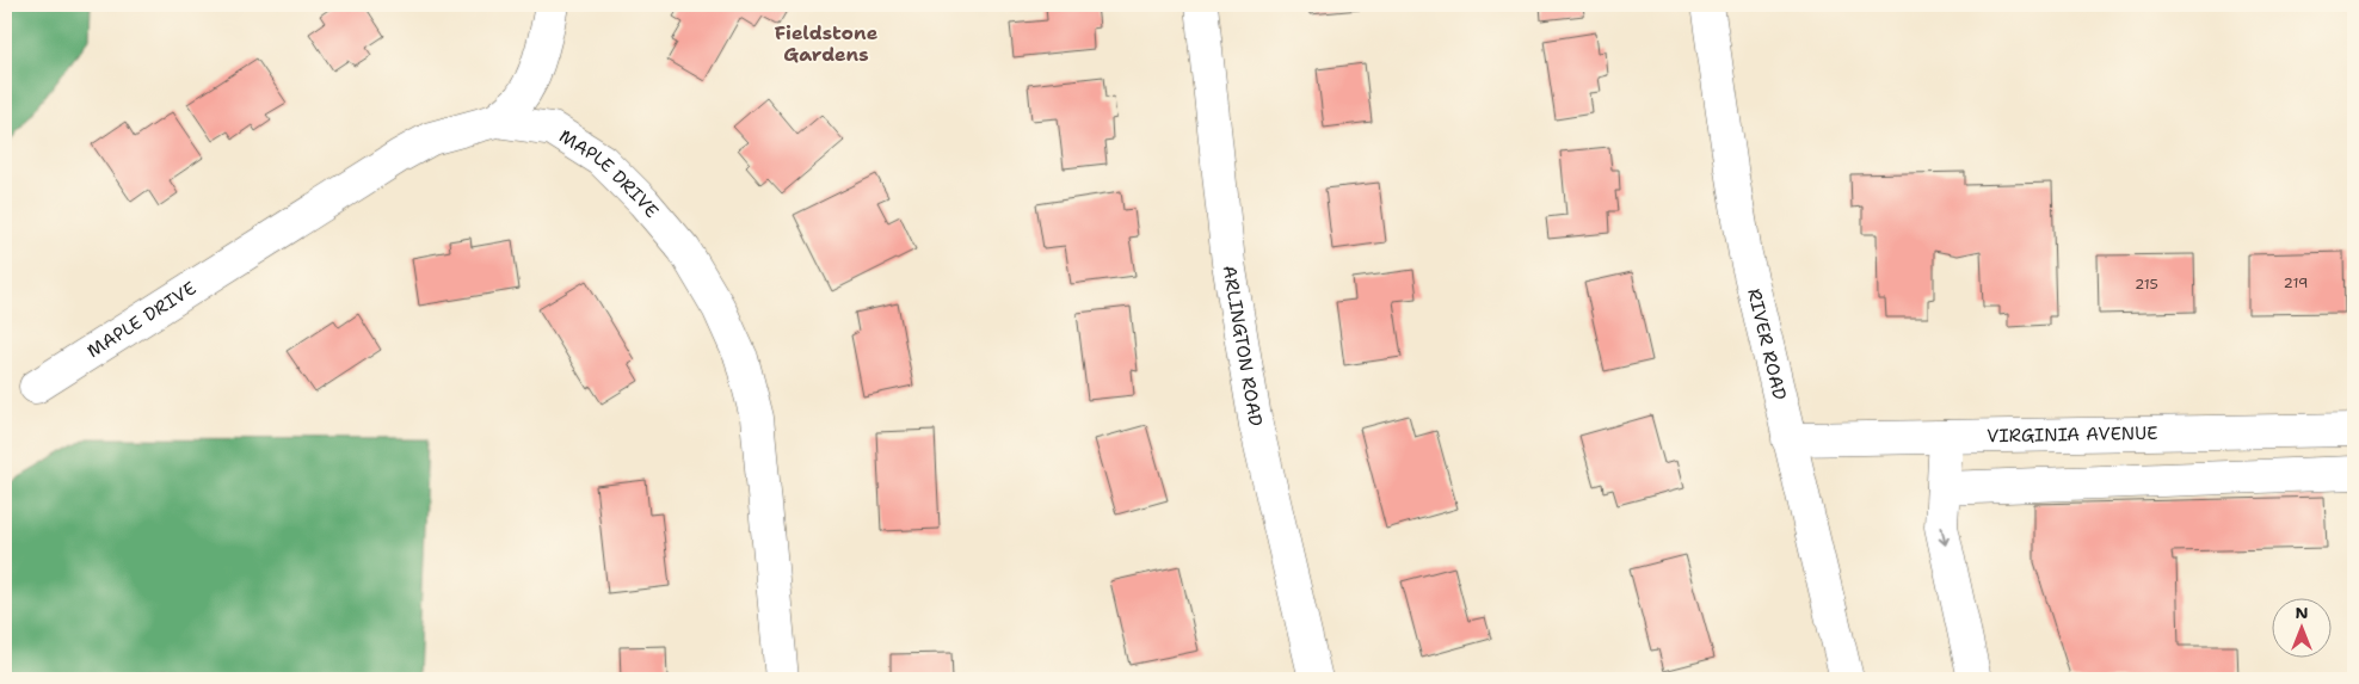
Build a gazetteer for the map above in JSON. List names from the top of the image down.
{
  "streets": {
    "street": [
      "MAPLE DRIVE",
      "RIVER ROAD",
      "ARLINGTON ROAD",
      "VIRGINIA AVENUE"
    ]
  },
  "crossings": [
    ["RIVER ROAD", "VIRGINIA AVENUE"]
  ],
  "districts": ["Fieldstone Gardens"],
  "house_numbers": ["219", "215"],
  "north": "top"
}
